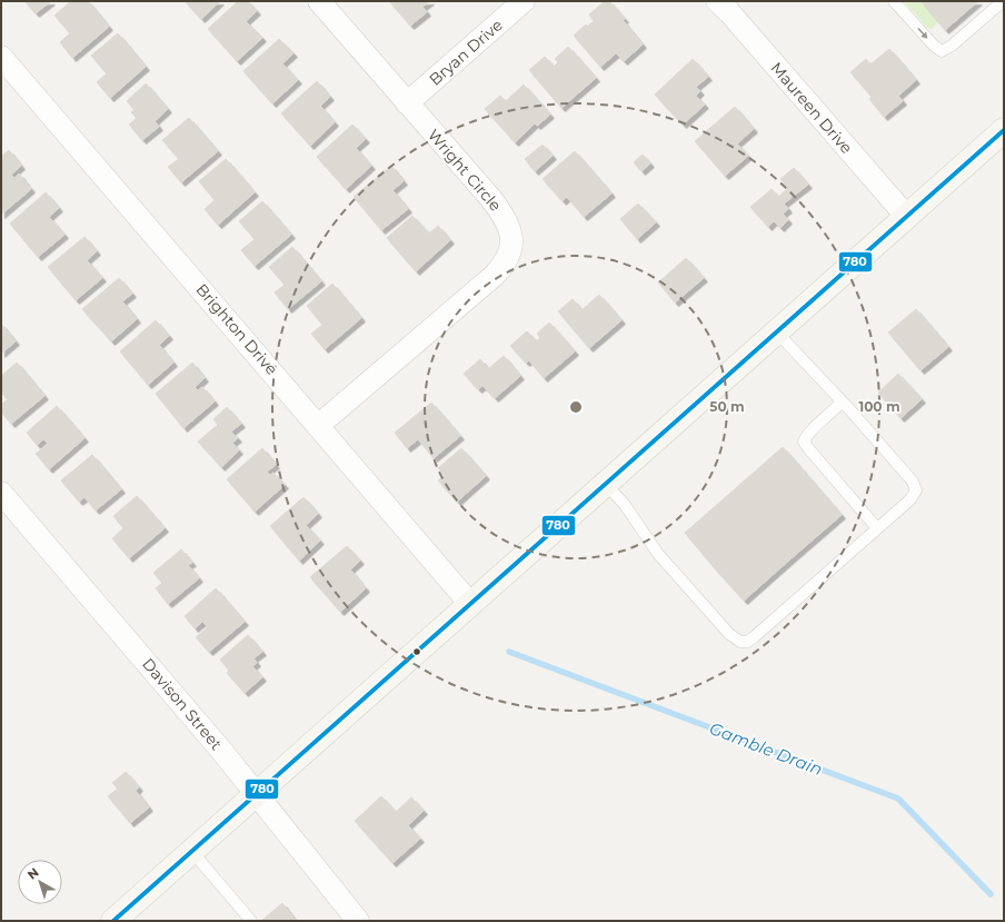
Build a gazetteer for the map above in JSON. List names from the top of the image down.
{
  "streets": {
    "street": [
      "Bryan Drive",
      "Maureen Drive",
      "Wright Circle",
      "Brighton Drive",
      "Davison Street"
    ]
  },
  "crossings": [
    ["Bryan Drive", "Wright Circle"],
    ["Wright Circle", "Brighton Drive"]
  ],
  "water": ["Gamble Drain"],
  "lines": ["transit line 780"],
  "north": "top left",
  "rings": ["50 m", "100 m"]
}
